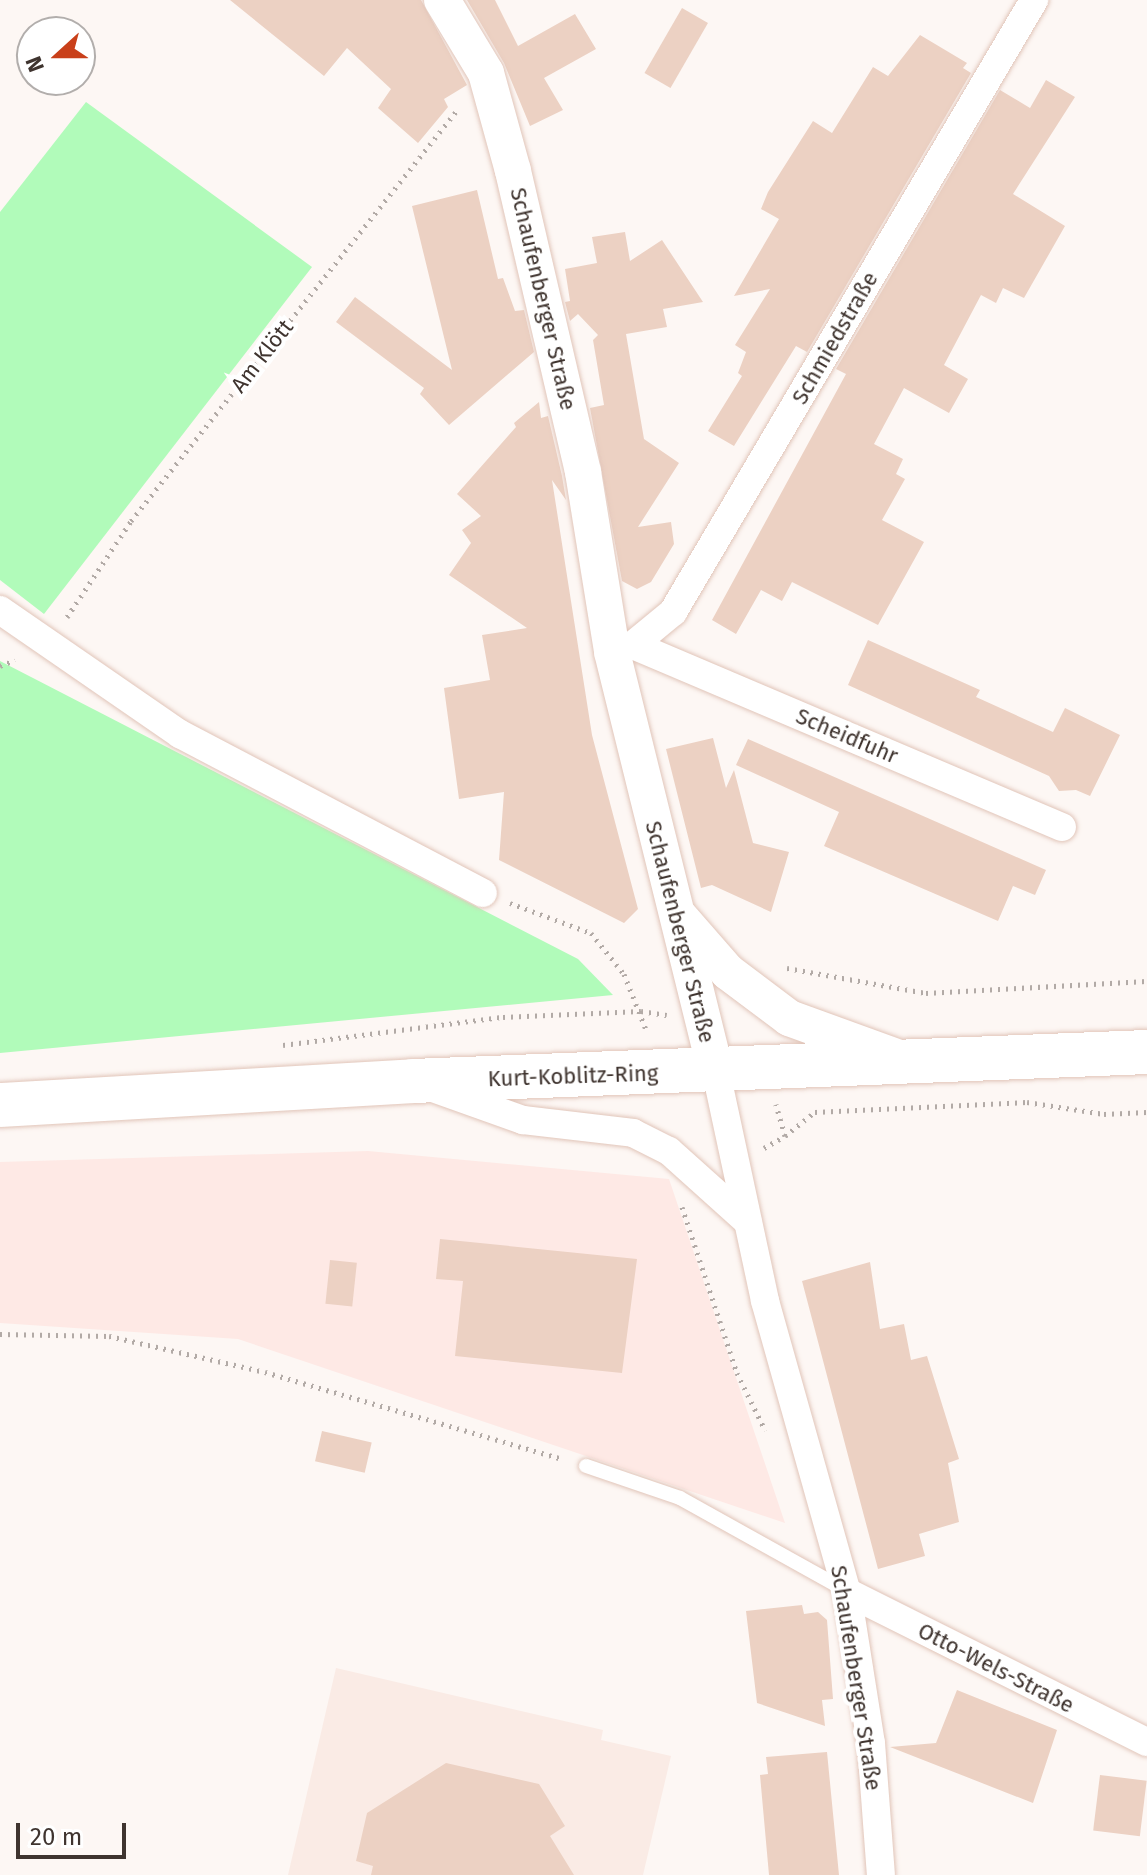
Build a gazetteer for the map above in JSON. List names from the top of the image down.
{
  "streets": {
    "main road": ["Kurt-Koblitz-Ring"],
    "street": [
      "Schaufenberger Straße",
      "Schmiedstraße",
      "Scheidfuhr",
      "Otto-Wels-Straße"
    ],
    "path": ["Am Klött"]
  },
  "crossings": [
    ["Schaufenberger Straße", "Schmiedstraße"],
    ["Schaufenberger Straße", "Am Klött"],
    ["Schaufenberger Straße", "Scheidfuhr"],
    ["Schaufenberger Straße", "Kurt-Koblitz-Ring"],
    ["Schaufenberger Straße", "Otto-Wels-Straße"],
    ["Schmiedstraße", "Scheidfuhr"]
  ],
  "scale_bar": "20 m",
  "north": "left"
}
